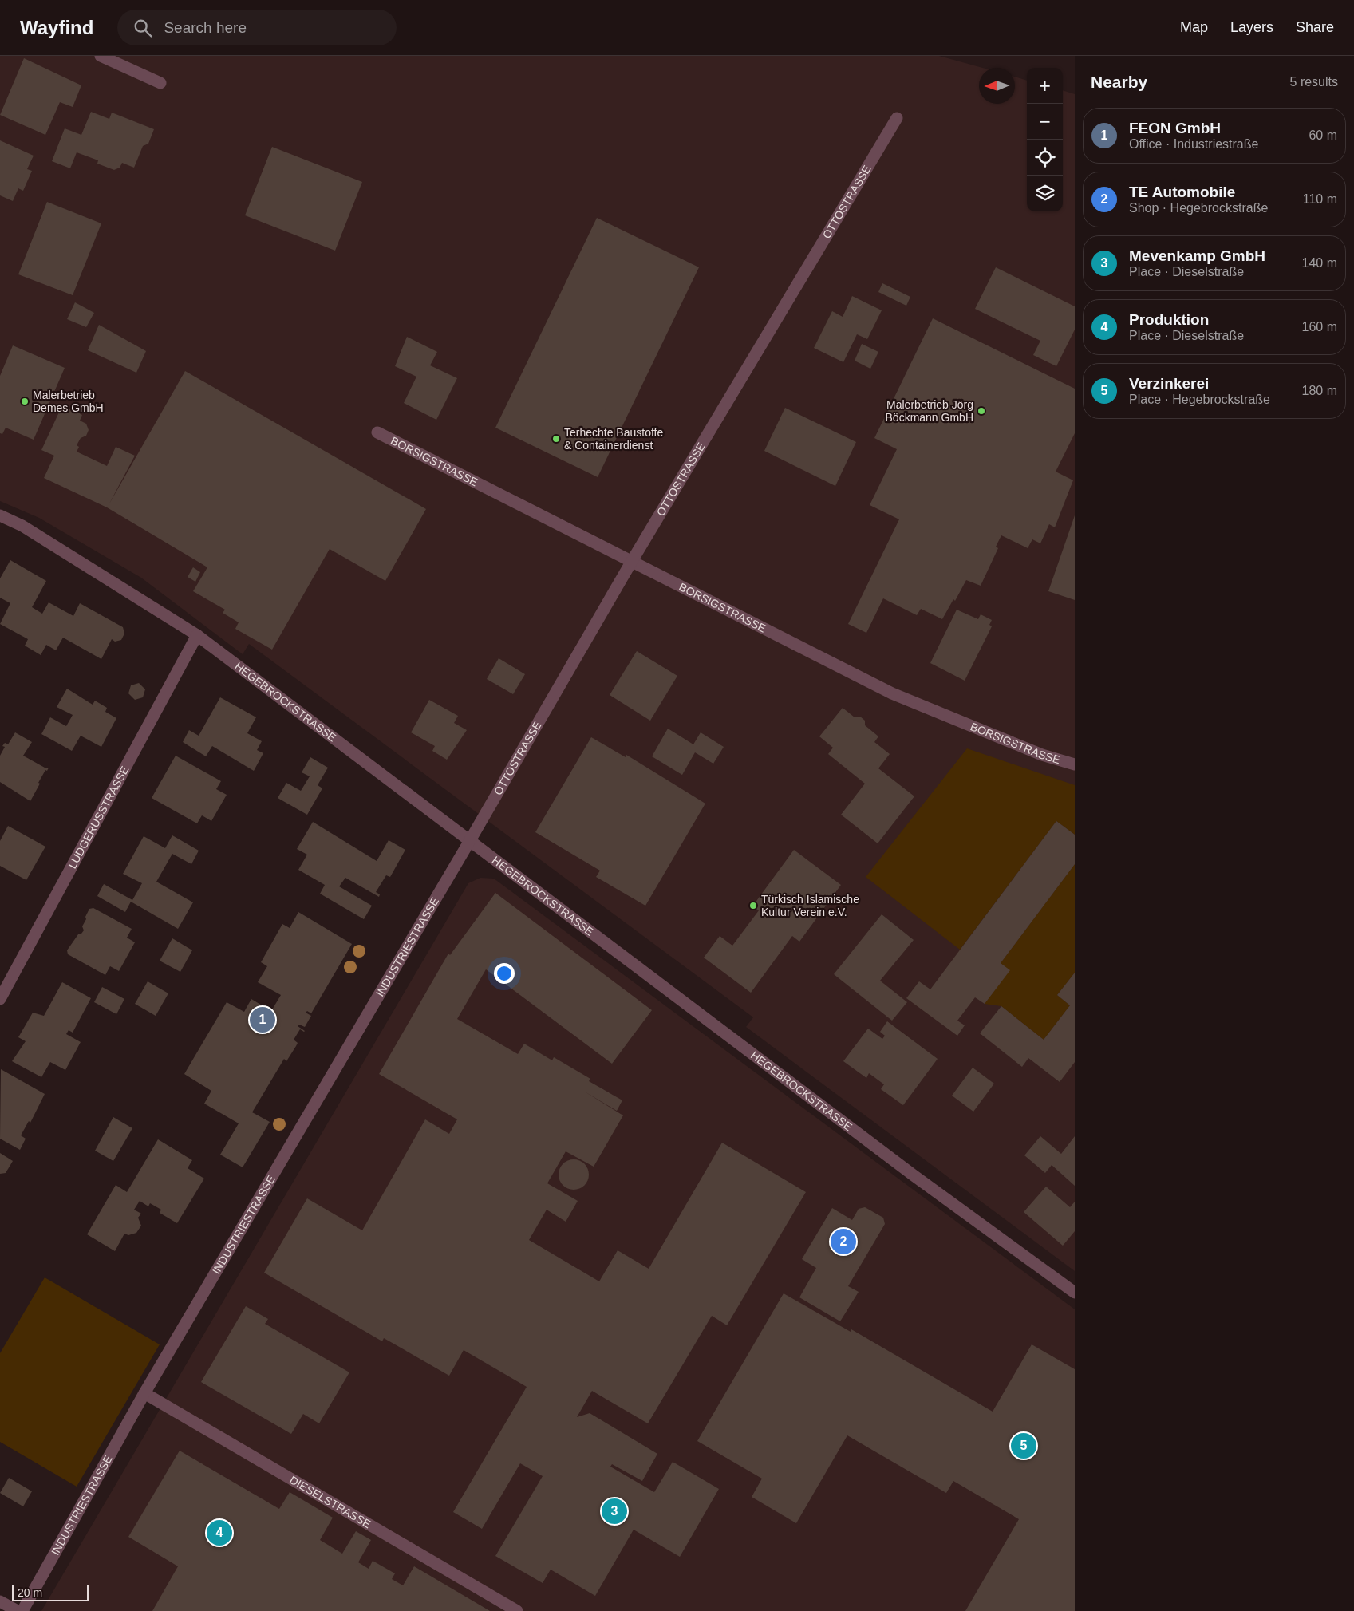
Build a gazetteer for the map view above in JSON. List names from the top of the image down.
{
  "streets": {
    "street": [
      "OTTOSTRASSE",
      "BORSIGSTRASSE",
      "HEGEBROCKSTRASSE",
      "LUDGERUSSTRASSE",
      "INDUSTRIESTRASSE",
      "DIESELSTRASSE"
    ]
  },
  "crossings": [
    ["OTTOSTRASSE", "BORSIGSTRASSE"],
    ["OTTOSTRASSE", "HEGEBROCKSTRASSE"],
    ["OTTOSTRASSE", "INDUSTRIESTRASSE"],
    ["HEGEBROCKSTRASSE", "LUDGERUSSTRASSE"],
    ["HEGEBROCKSTRASSE", "INDUSTRIESTRASSE"],
    ["INDUSTRIESTRASSE", "DIESELSTRASSE"]
  ],
  "places": [
    "Malerbetrieb Demes GmbH",
    "Malerbetrieb Jörg Böckmann GmbH",
    "Terhechte Baustoffe & Containerdienst",
    "Türkisch Islamische Kultur Verein e.V."
  ],
  "scale_bar": "20 m",
  "north": "left",
  "page": {
    "header": "Wayfind",
    "search": "Search here",
    "nav": ["Map", "Layers", "Share"],
    "heading": ["Nearby", "5 results"],
    "map_buttons": ["+", "−"],
    "list": [
      {
        "mark": "1",
        "name": "FEON GmbH",
        "note": "Office · Industriestraße",
        "value": "60 m"
      },
      {
        "mark": "2",
        "name": "TE Automobile",
        "note": "Shop · Hegebrockstraße",
        "value": "110 m"
      },
      {
        "mark": "3",
        "name": "Mevenkamp GmbH",
        "note": "Place · Dieselstraße",
        "value": "140 m"
      },
      {
        "mark": "4",
        "name": "Produktion",
        "note": "Place · Dieselstraße",
        "value": "160 m"
      },
      {
        "mark": "5",
        "name": "Verzinkerei",
        "note": "Place · Hegebrockstraße",
        "value": "180 m"
      }
    ],
    "pins": [
      "1",
      "2",
      "5",
      "3",
      "4"
    ],
    "scale": "20 m"
  }
}
